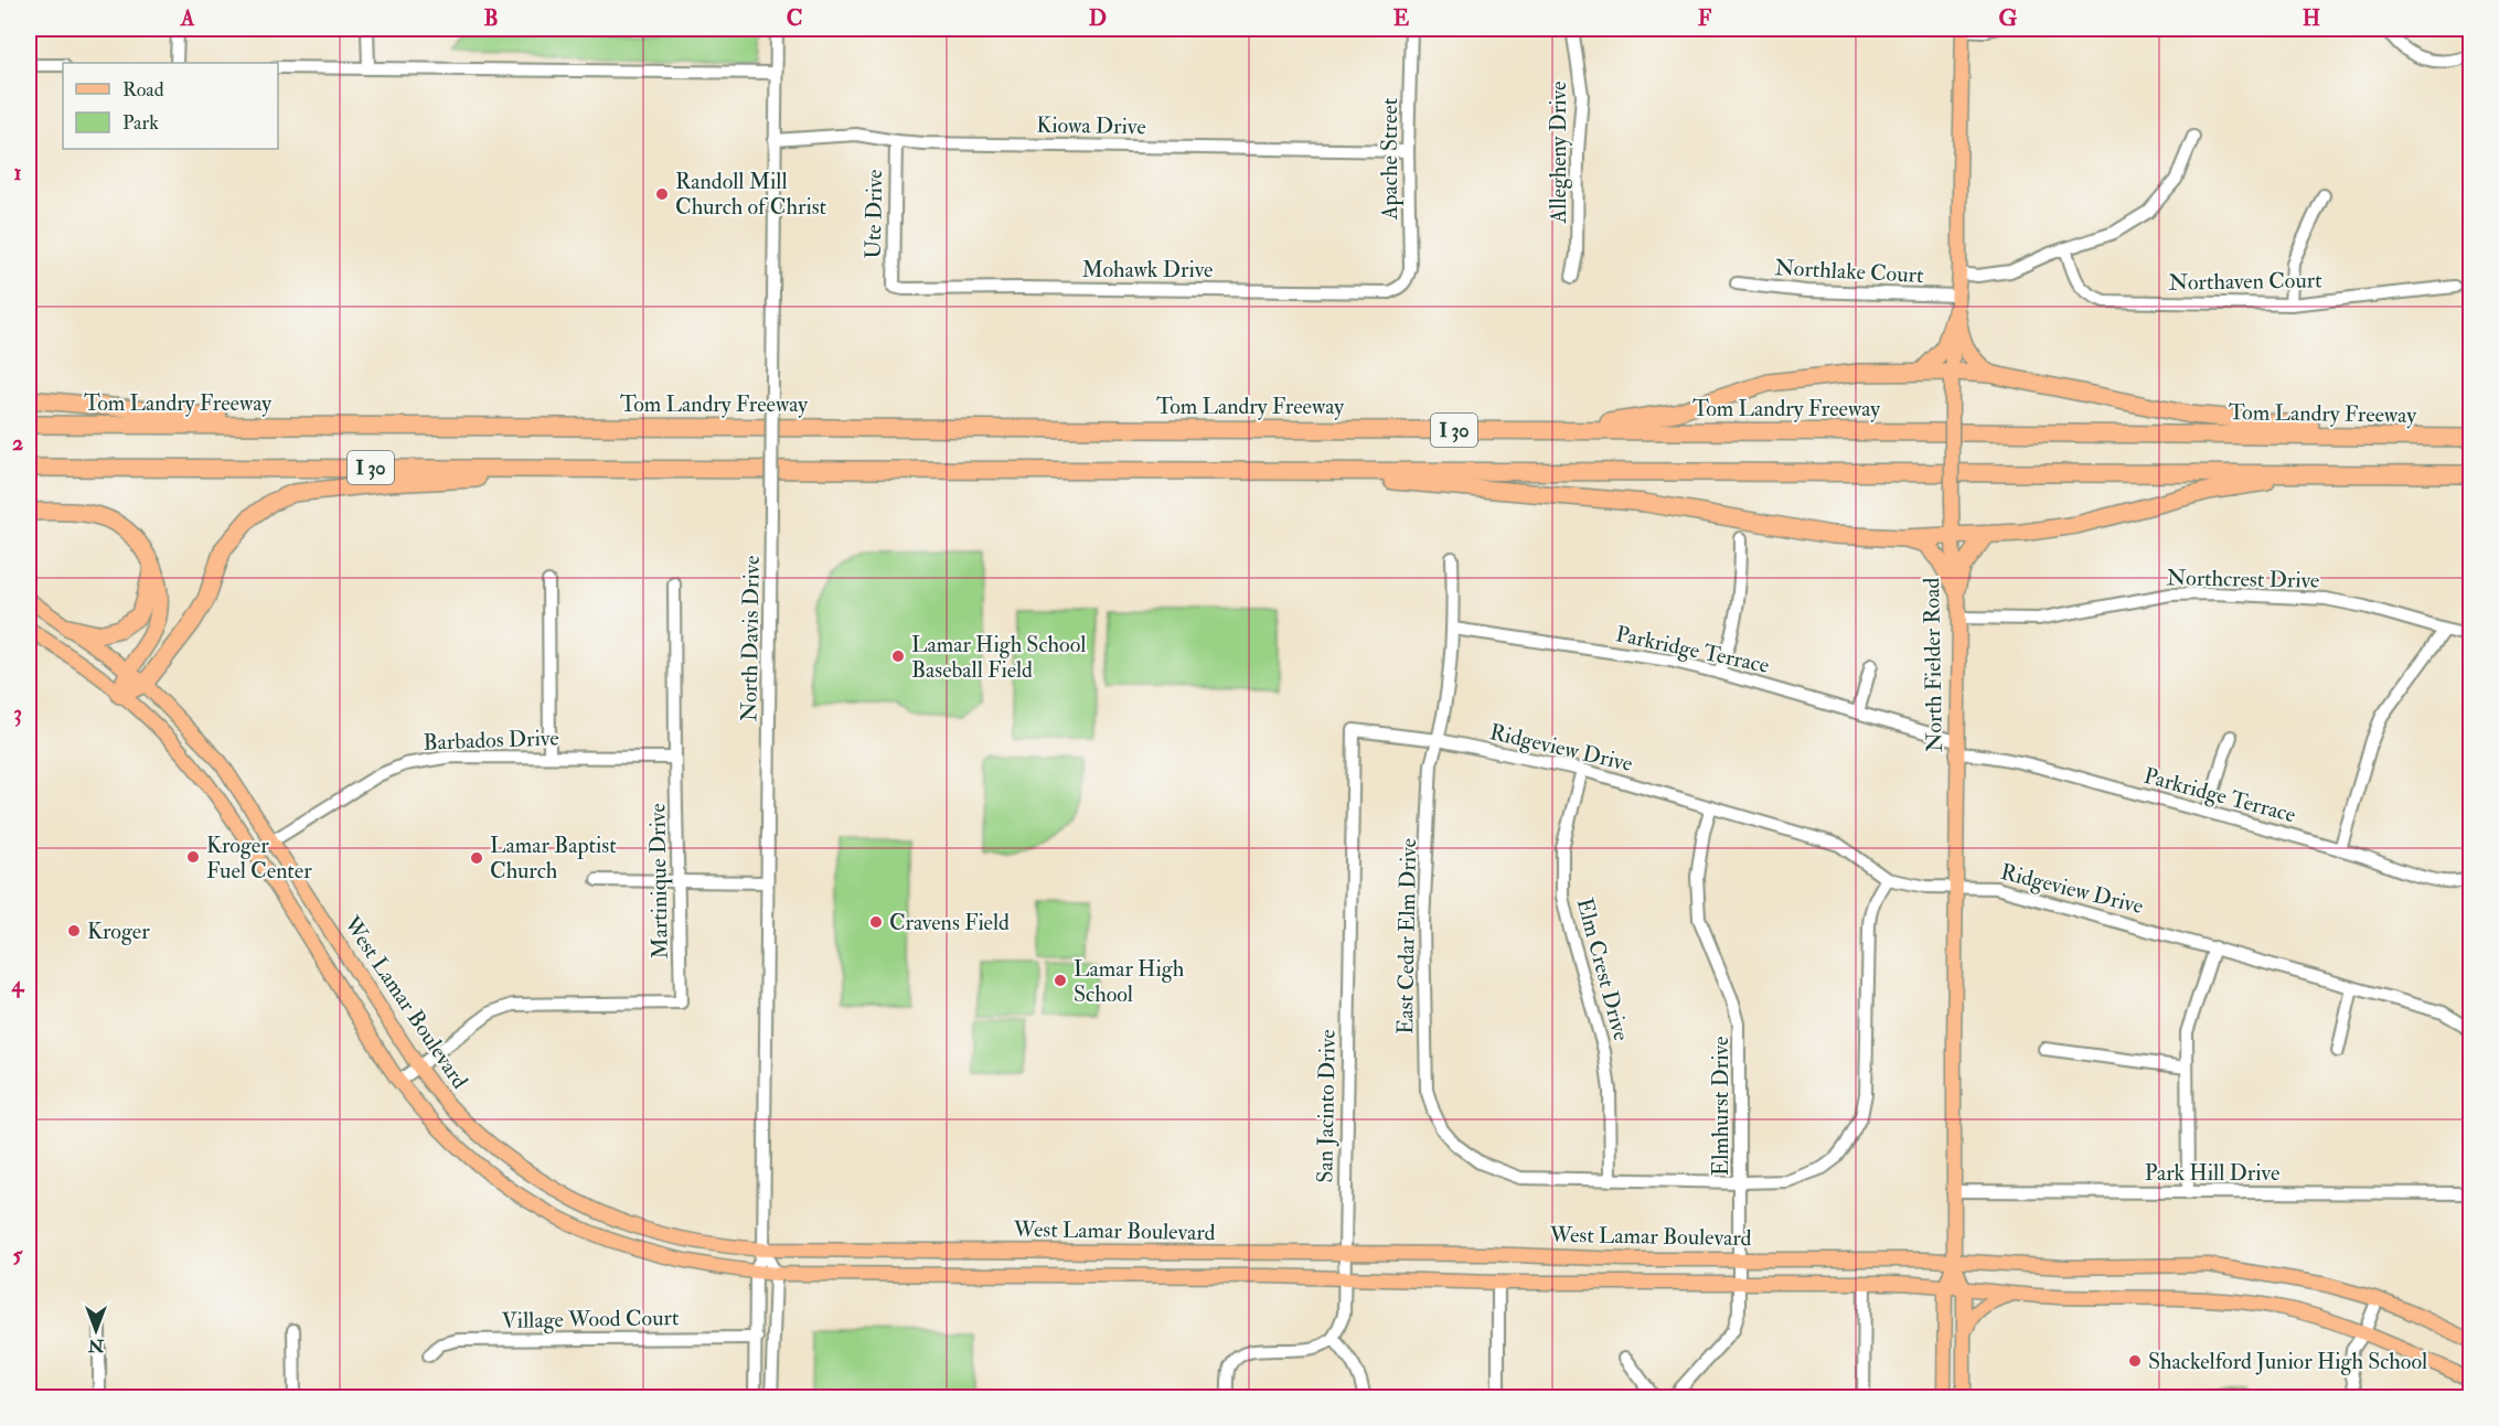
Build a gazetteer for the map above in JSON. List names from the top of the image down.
{
  "streets": {
    "highway": ["Tom Landry Freeway", "I 30"],
    "main road": ["North Fielder Road", "West Lamar Boulevard"],
    "street": [
      "Kiowa Drive",
      "Allegheny Drive",
      "Apache Street",
      "Ute Drive",
      "Mohawk Drive",
      "Northlake Court",
      "Northaven Court",
      "Northcrest Drive",
      "North Davis Drive",
      "Parkridge Terrace",
      "Barbados Drive",
      "Ridgeview Drive",
      "Martinique Drive",
      "East Cedar Elm Drive",
      "Elm Crest Drive",
      "San Jacinto Drive",
      "Elmhurst Drive",
      "Park Hill Drive",
      "Village Wood Court"
    ]
  },
  "crossings": [
    ["Kiowa Drive", "Apache Street"],
    ["Kiowa Drive", "Ute Drive"],
    ["Kiowa Drive", "North Davis Drive"],
    ["Apache Street", "Mohawk Drive"],
    ["Ute Drive", "Mohawk Drive"],
    ["Northlake Court", "North Fielder Road"],
    ["Northcrest Drive", "North Fielder Road"],
    ["North Davis Drive", "West Lamar Boulevard"],
    ["North Davis Drive", "Village Wood Court"],
    ["Parkridge Terrace", "North Fielder Road"],
    ["Parkridge Terrace", "East Cedar Elm Drive"],
    ["North Fielder Road", "Ridgeview Drive"],
    ["North Fielder Road", "West Lamar Boulevard"],
    ["North Fielder Road", "Park Hill Drive"],
    ["Barbados Drive", "Martinique Drive"],
    ["Barbados Drive", "West Lamar Boulevard"],
    ["Ridgeview Drive", "East Cedar Elm Drive"],
    ["Ridgeview Drive", "Elm Crest Drive"],
    ["Ridgeview Drive", "San Jacinto Drive"],
    ["Ridgeview Drive", "Elmhurst Drive"],
    ["Martinique Drive", "West Lamar Boulevard"],
    ["East Cedar Elm Drive", "Elm Crest Drive"],
    ["East Cedar Elm Drive", "Elmhurst Drive"],
    ["West Lamar Boulevard", "San Jacinto Drive"],
    ["West Lamar Boulevard", "Elmhurst Drive"]
  ],
  "places": [
    "Randoll Mill Church of Christ",
    "Lamar High School Baseball Field",
    "Kroger Fuel Center",
    "Lamar Baptist Church",
    "Cravens Field",
    "Kroger",
    "Lamar High School",
    "Shackelford Junior High School"
  ],
  "legend": ["Road", "Park"],
  "north": "bottom",
  "grid": {
    "columns": [
      "A",
      "B",
      "C",
      "D",
      "E",
      "F",
      "G",
      "H"
    ],
    "rows": [
      "1",
      "2",
      "3",
      "4",
      "5"
    ]
  }
}
